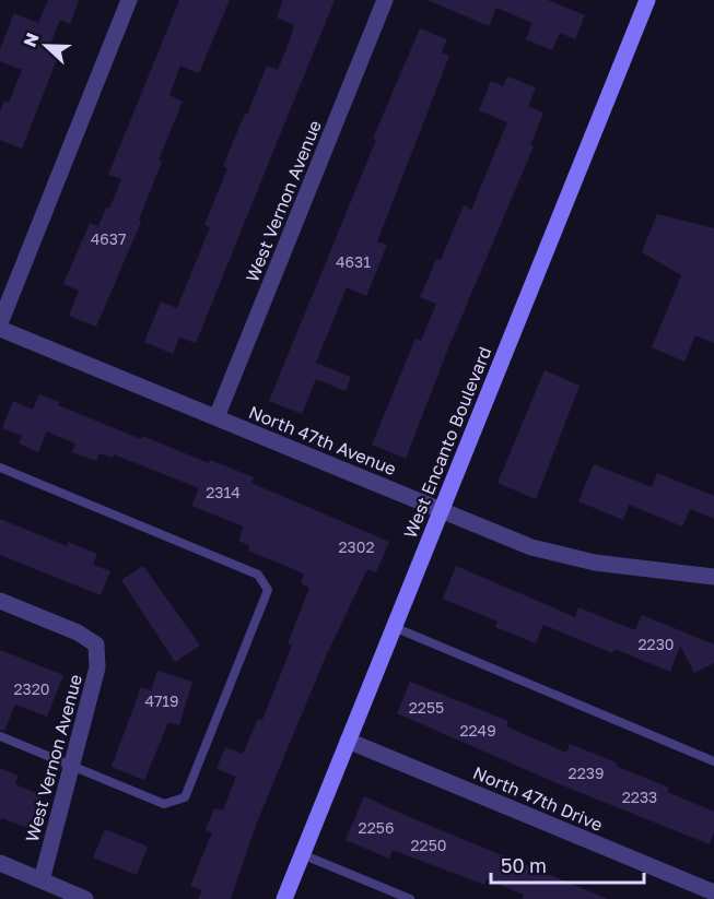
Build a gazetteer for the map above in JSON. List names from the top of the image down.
{
  "streets": {
    "street": [
      "West Vernon Avenue",
      "North 47th Avenue",
      "West Encanto Boulevard",
      "North 47th Drive"
    ]
  },
  "crossings": [
    ["West Vernon Avenue", "North 47th Avenue"],
    ["North 47th Avenue", "West Encanto Boulevard"],
    ["West Encanto Boulevard", "North 47th Drive"]
  ],
  "house_numbers": [
    "4637",
    "4631",
    "2314",
    "2302",
    "2230",
    "2320",
    "4719",
    "2255",
    "2249",
    "2239",
    "2233",
    "2256",
    "2250"
  ],
  "scale_bar": "50 m",
  "north": "left"
}
